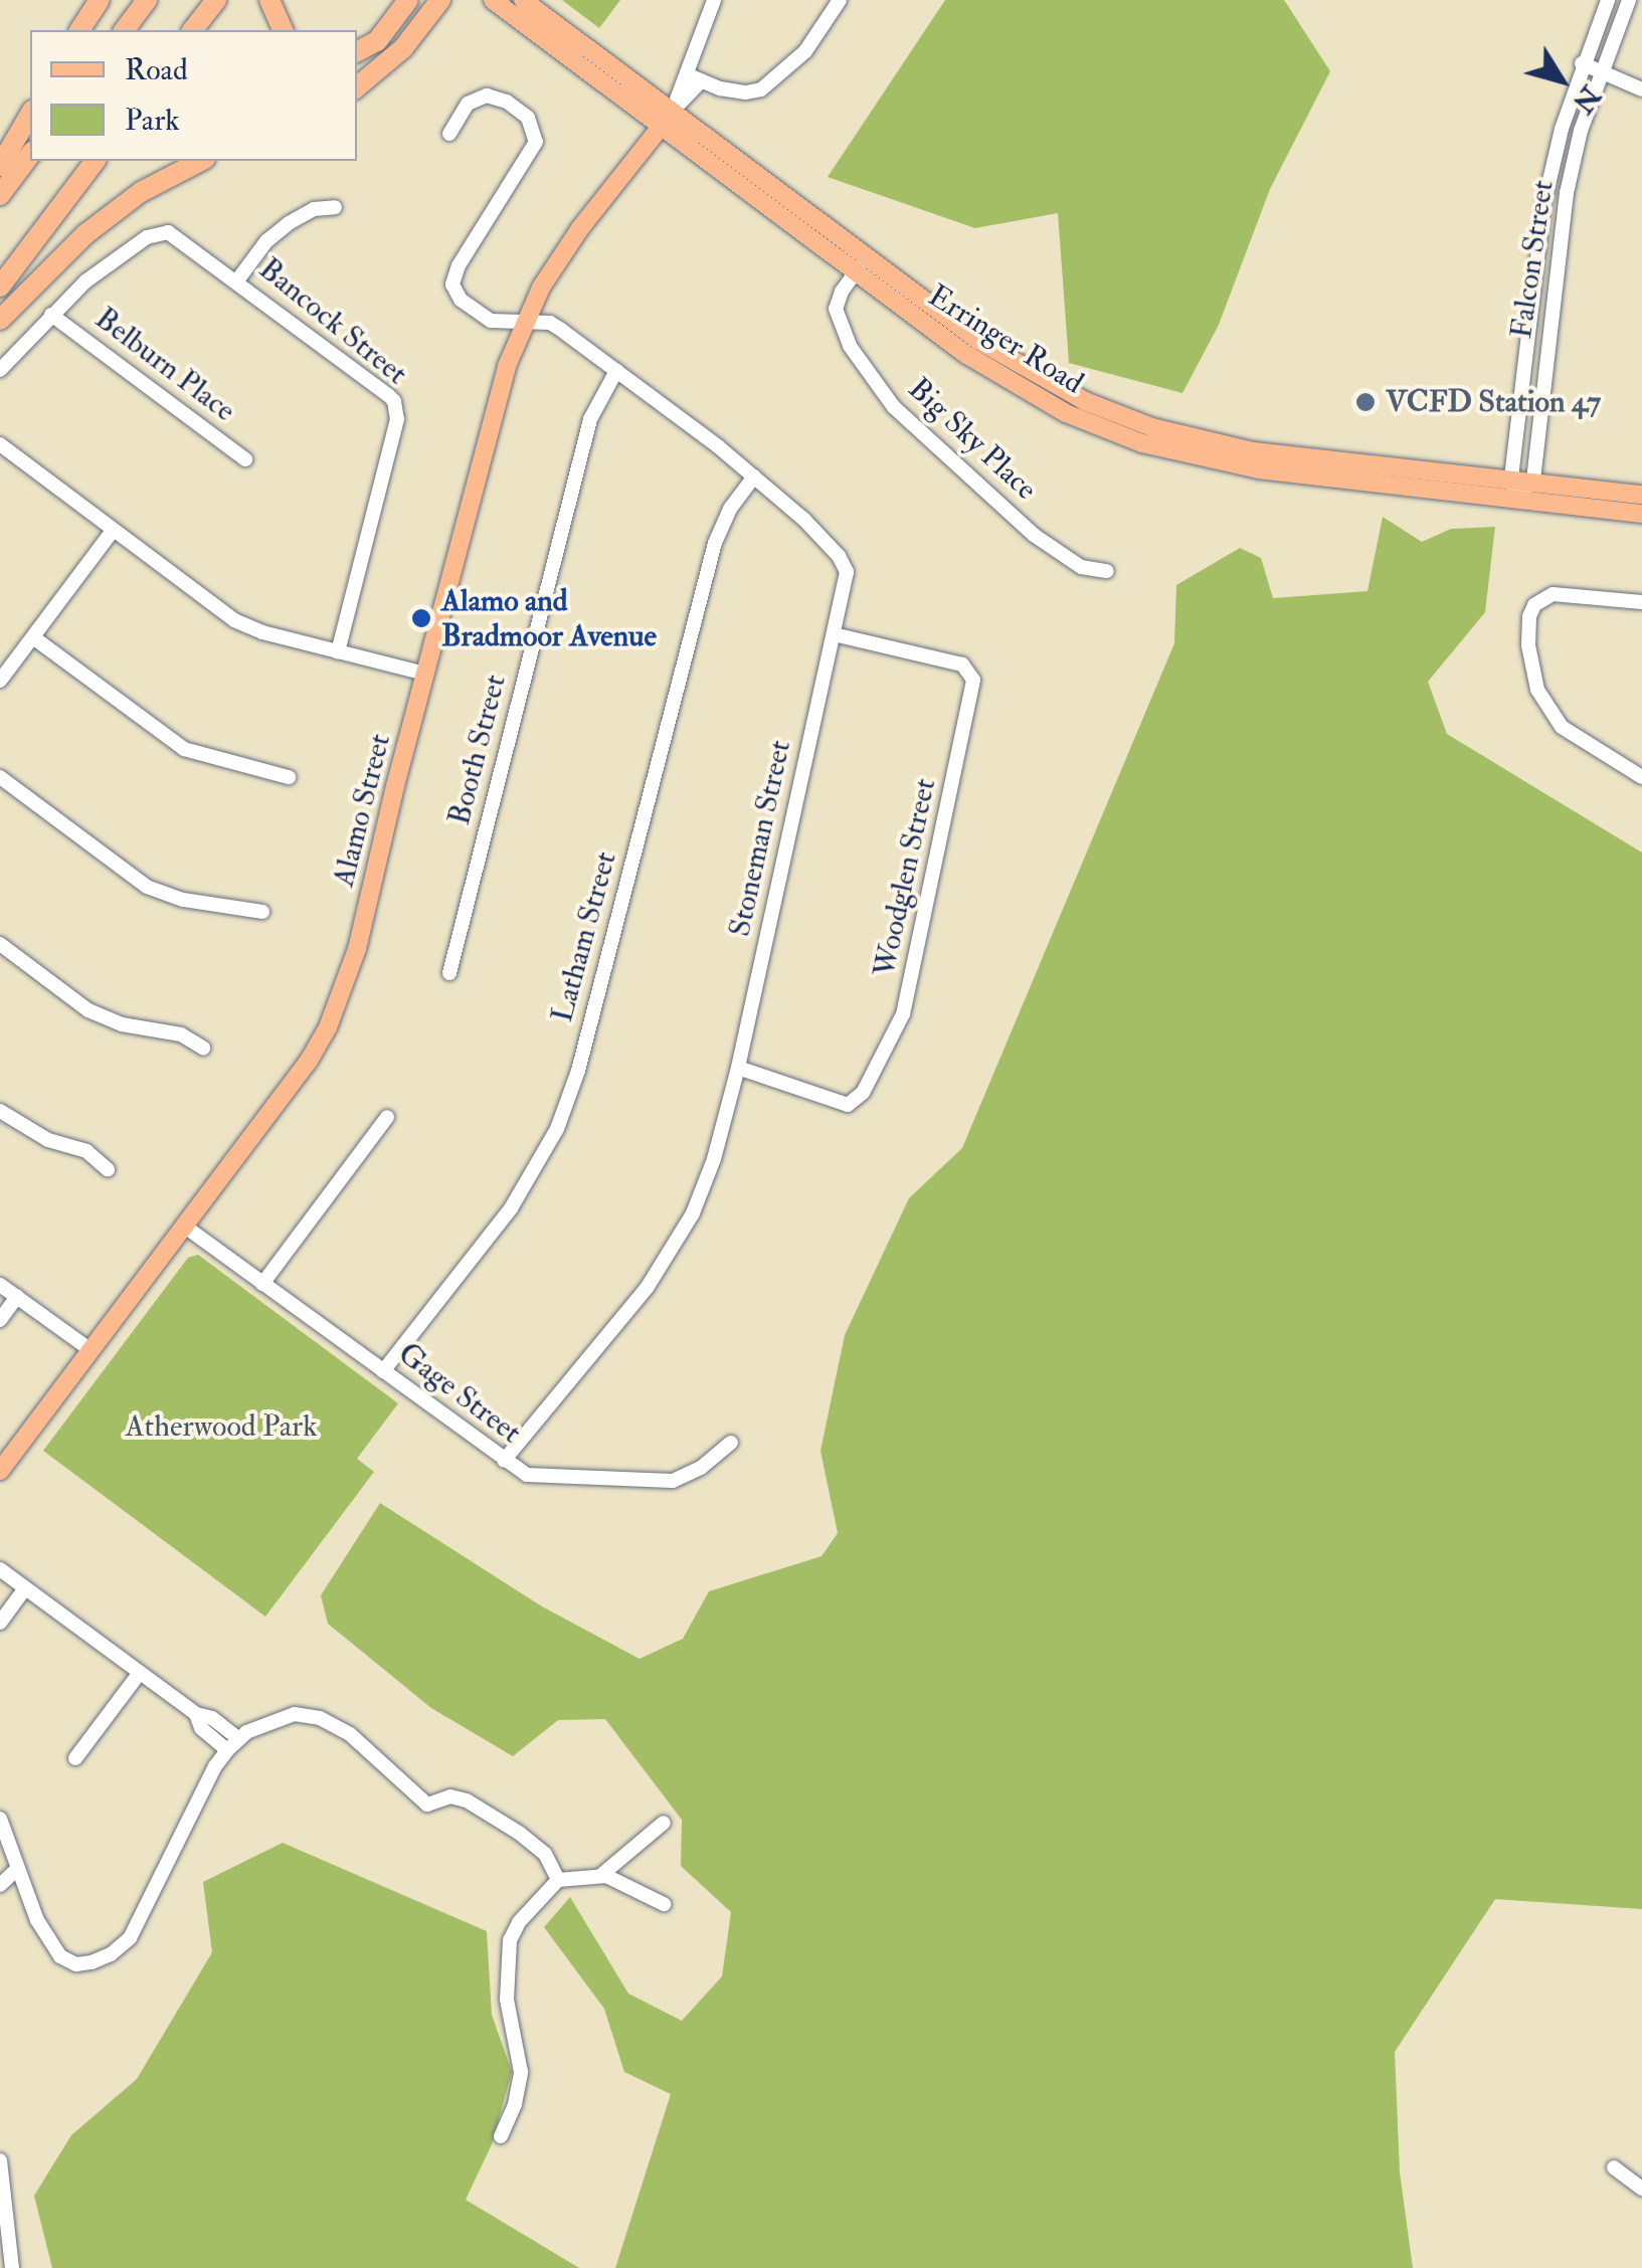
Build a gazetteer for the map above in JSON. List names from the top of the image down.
{
  "streets": {
    "main road": ["Erringer Road", "Alamo Street"],
    "street": [
      "Falcon Street",
      "Bancock Street",
      "Belburn Place",
      "Big Sky Place",
      "Booth Street",
      "Stoneman Street",
      "Woodglen Street",
      "Latham Street",
      "Gage Street"
    ]
  },
  "crossings": [
    ["Falcon Street", "Erringer Road"],
    ["Bancock Street", "Belburn Place"],
    ["Erringer Road", "Big Sky Place"],
    ["Erringer Road", "Alamo Street"],
    ["Booth Street", "Stoneman Street"],
    ["Alamo Street", "Stoneman Street"],
    ["Alamo Street", "Gage Street"],
    ["Stoneman Street", "Woodglen Street"],
    ["Stoneman Street", "Latham Street"],
    ["Stoneman Street", "Gage Street"],
    ["Latham Street", "Gage Street"]
  ],
  "parks": ["Atherwood Park"],
  "places": ["VCFD Station 47", "Alamo and Bradmoor Avenue"],
  "legend": ["Road", "Park"],
  "north": "bottom right"
}
